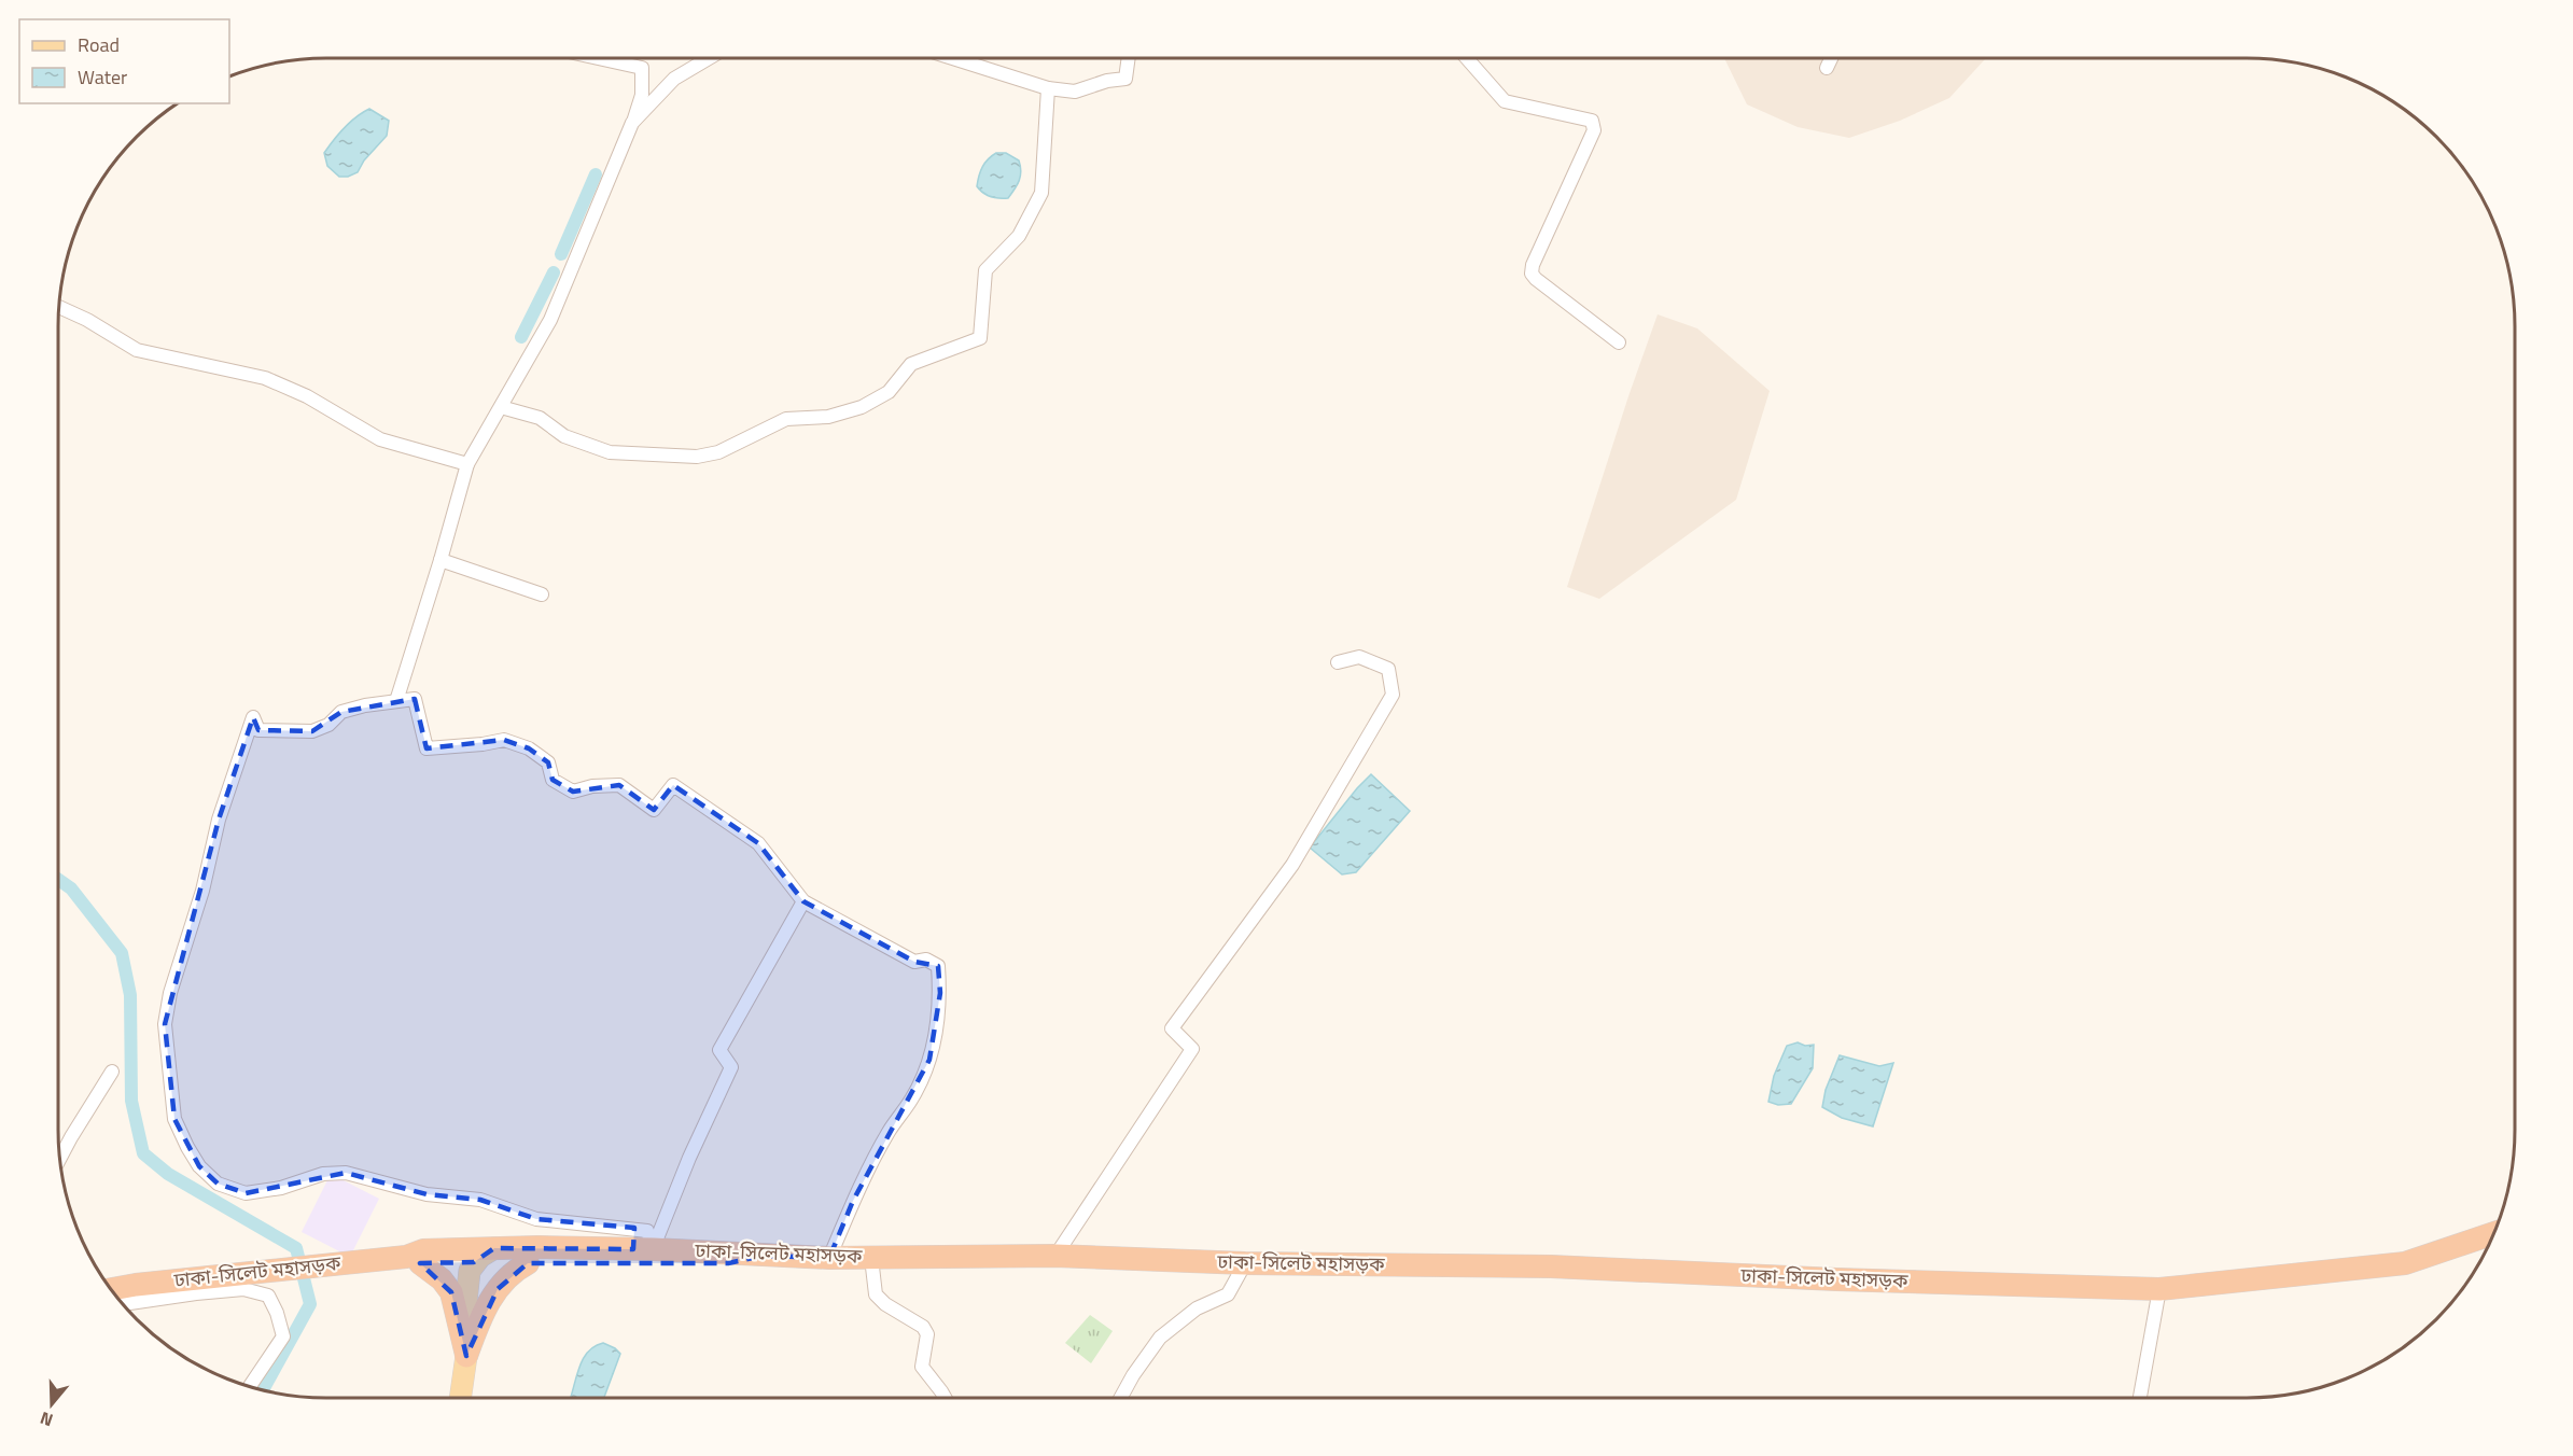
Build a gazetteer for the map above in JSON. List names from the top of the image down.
{
  "streets": {
    "highway": ["ঢাকা-সিলেট মহাসড়ক"]
  },
  "legend": ["Road", "Water"],
  "north": "bottom"
}
